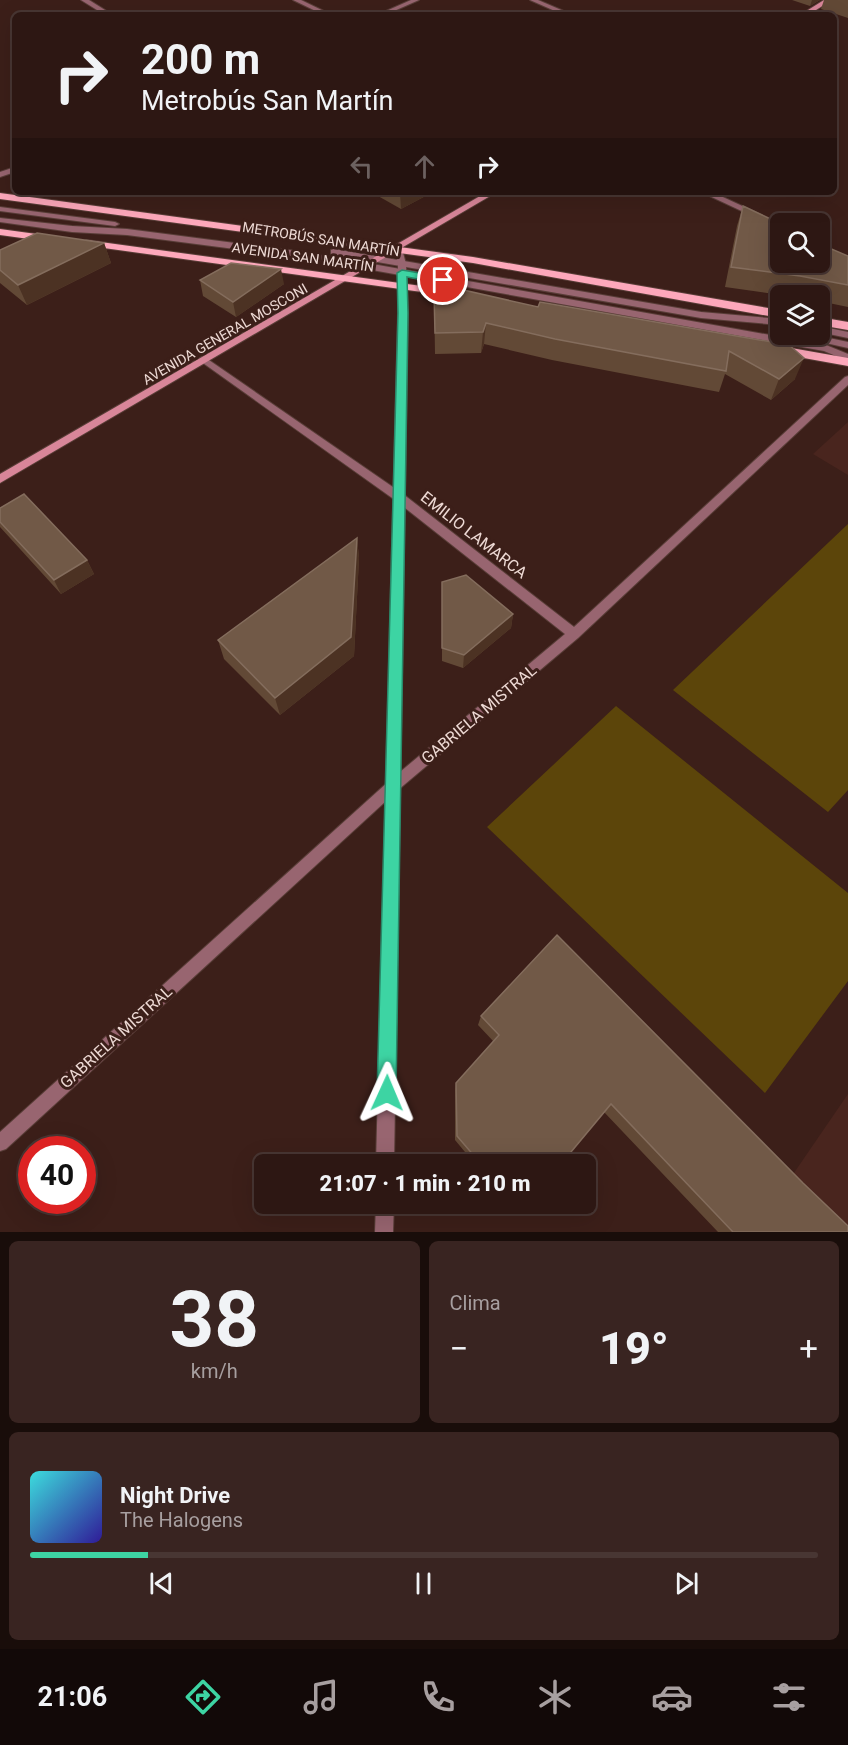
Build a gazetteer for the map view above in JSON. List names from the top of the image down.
{
  "streets": {
    "main road": ["AVENIDA SAN MARTÍN", "AVENIDA GENERAL MOSCONI"],
    "street": ["METROBÚS SAN MARTÍN", "EMILIO LAMARCA", "GABRIELA MISTRAL"]
  },
  "crossings": [
    ["METROBÚS SAN MARTÍN", "AVENIDA SAN MARTÍN"],
    ["METROBÚS SAN MARTÍN", "AVENIDA GENERAL MOSCONI"],
    ["AVENIDA SAN MARTÍN", "AVENIDA GENERAL MOSCONI"],
    ["AVENIDA GENERAL MOSCONI", "EMILIO LAMARCA"],
    ["EMILIO LAMARCA", "GABRIELA MISTRAL"]
  ],
  "page": {
    "turn": ["200 m", "Metrobús San Martín"],
    "limit": "40",
    "trip": "21:07 · 1 min · 210 m",
    "tile": [
      ["38", "km/h"],
      "Clima"
    ],
    "heat": ["−", "19°", "+"],
    "song": ["Night Drive", "The Halogens"],
    "tabs": "21:06"
  }
}
